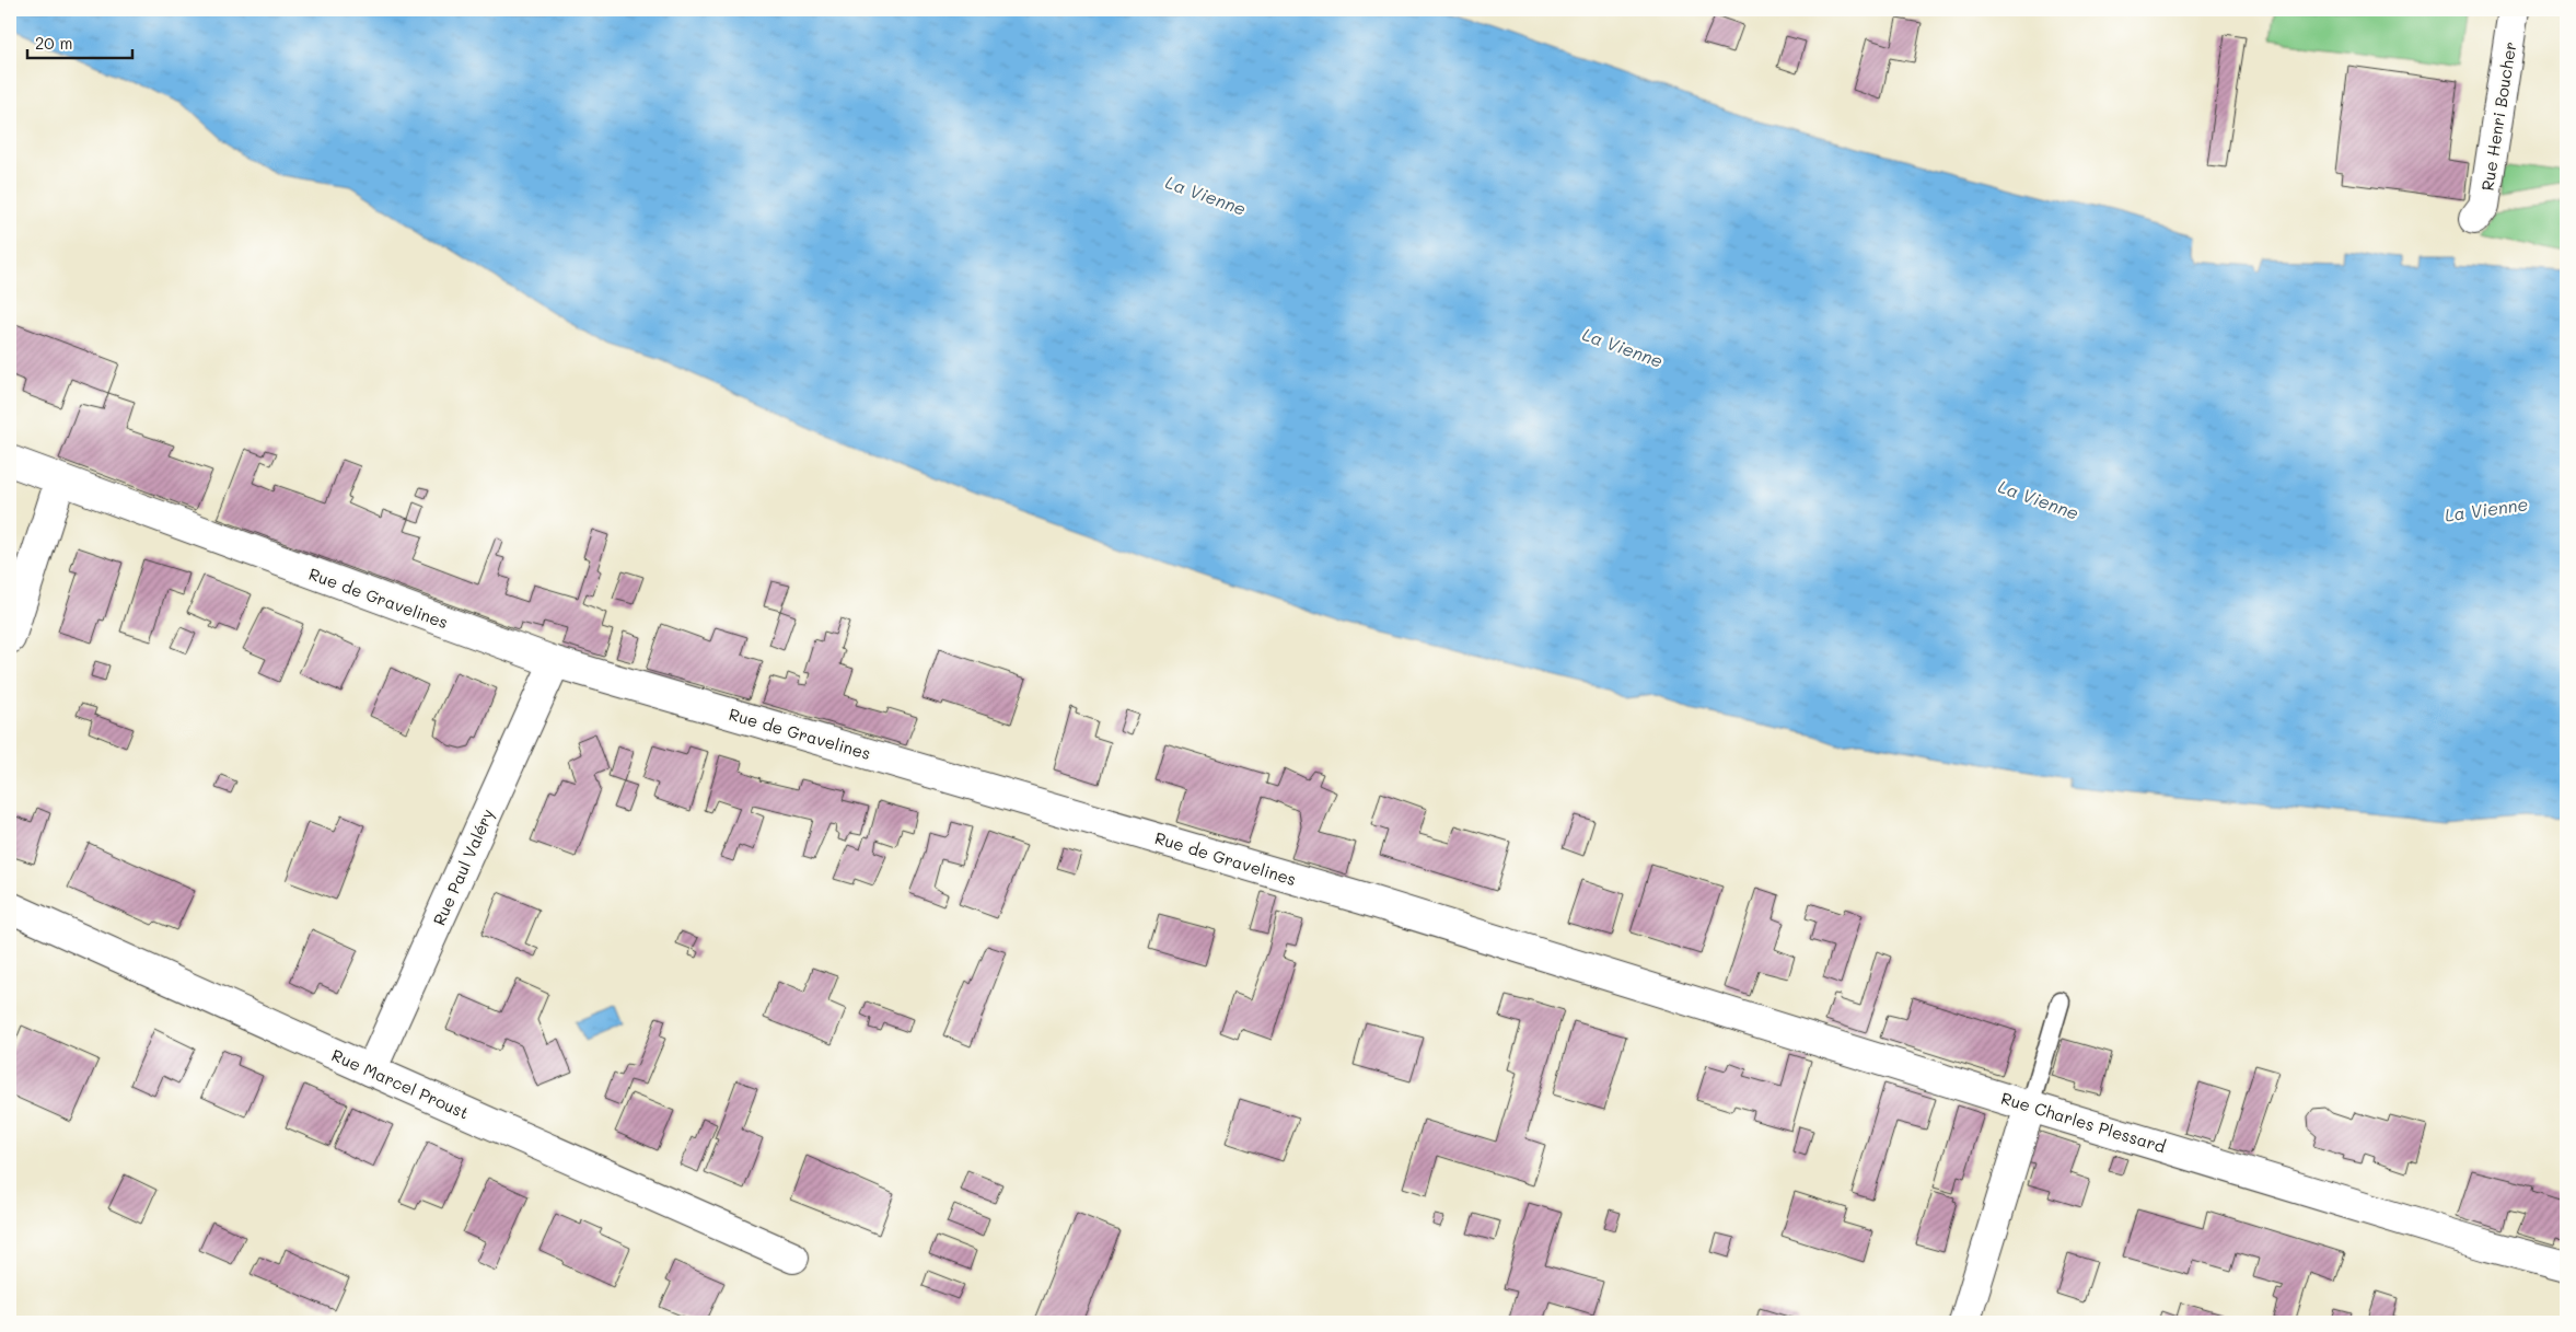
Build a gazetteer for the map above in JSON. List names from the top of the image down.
{
  "streets": {
    "street": [
      "Rue Henri Boucher",
      "Rue de Gravelines",
      "Rue Paul Valéry",
      "Rue Marcel Proust",
      "Rue Charles Plessard"
    ]
  },
  "crossings": [
    ["Rue de Gravelines", "Rue Paul Valéry"],
    ["Rue de Gravelines", "Rue Charles Plessard"],
    ["Rue Paul Valéry", "Rue Marcel Proust"]
  ],
  "water": ["La Vienne"],
  "scale_bar": "20 m"
}
